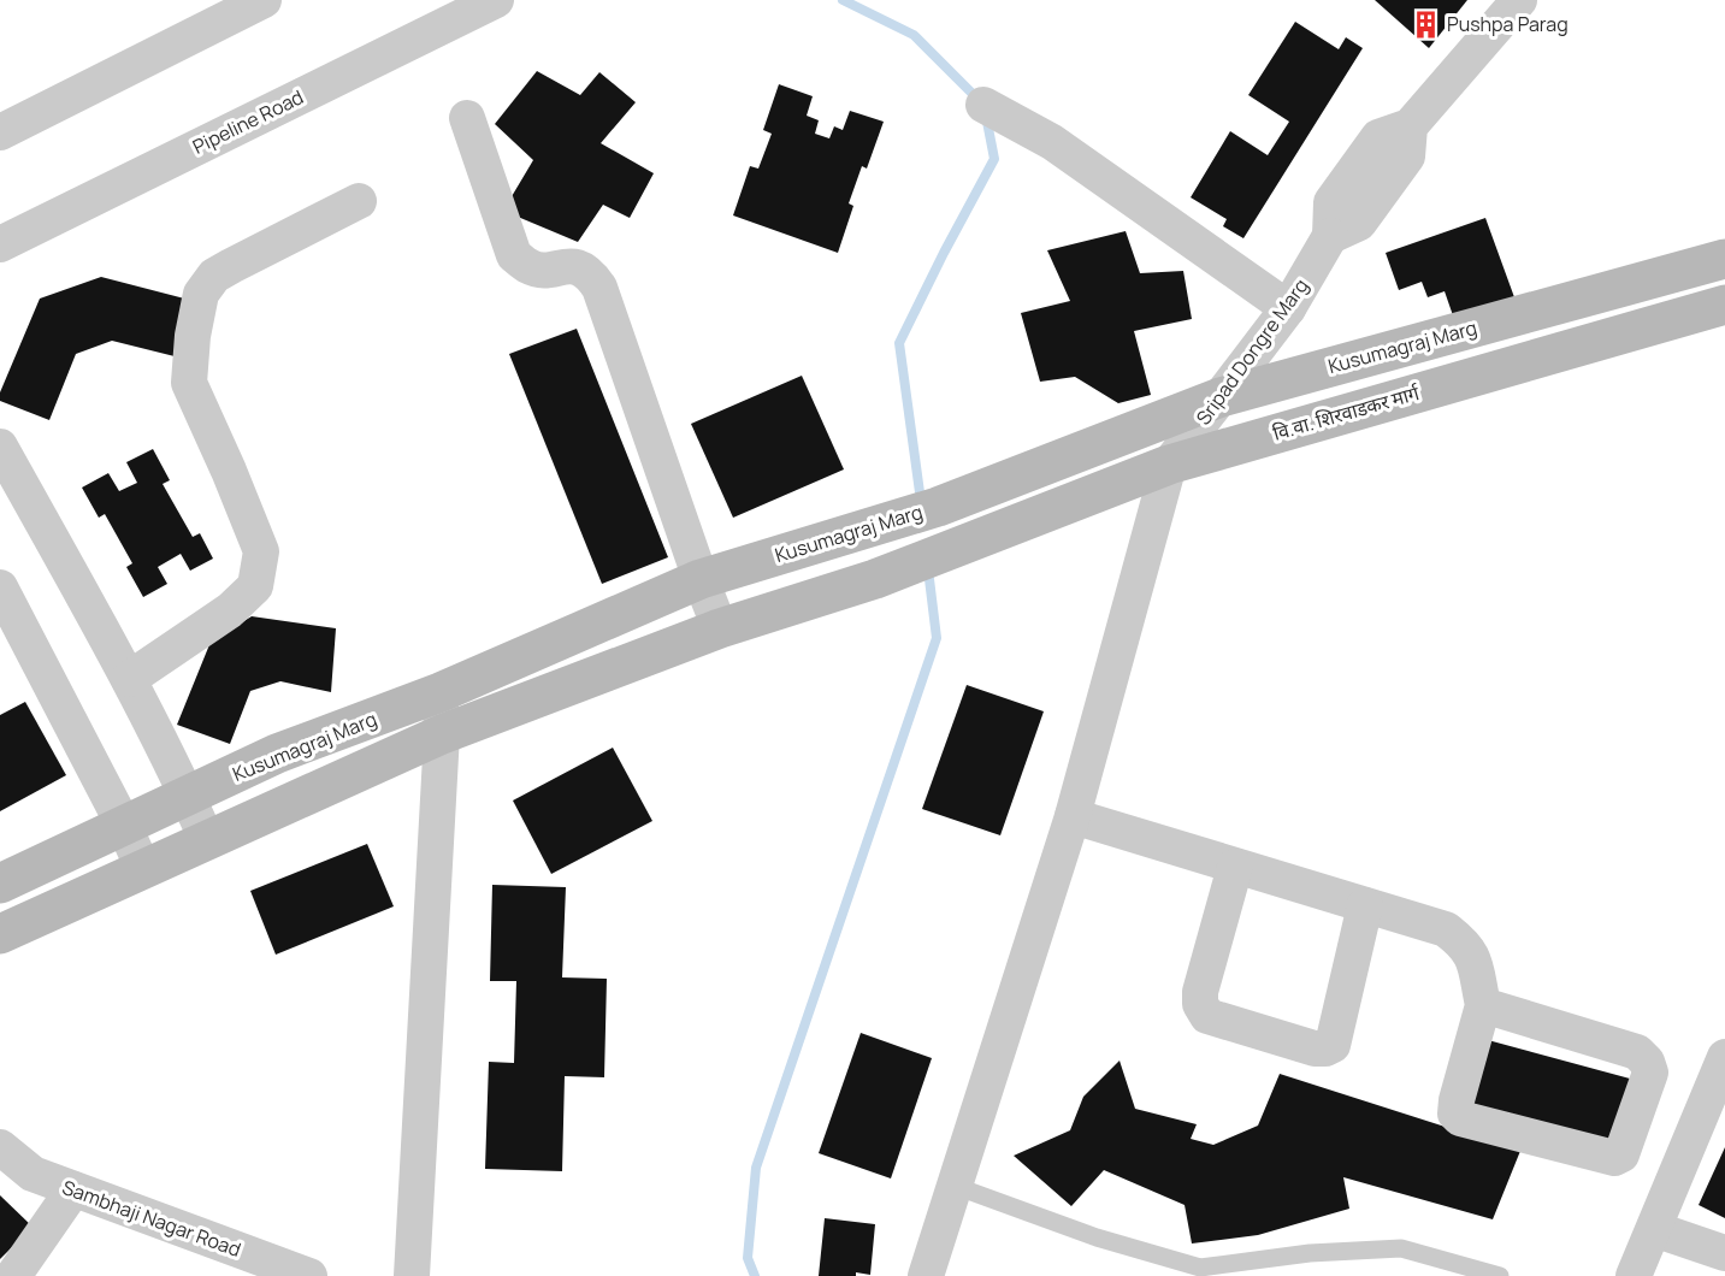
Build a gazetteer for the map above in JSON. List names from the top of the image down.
{
  "streets": {
    "street": [
      "Pipeline Road",
      "Kusumagraj Marg",
      "Sripad Dongre Marg",
      "वि.वा. शिरवाडकर मार्ग",
      "Sambhaji Nagar Road"
    ]
  },
  "crossings": [
    ["Kusumagraj Marg", "Sripad Dongre Marg"],
    ["Sripad Dongre Marg", "वि.वा. शिरवाडकर मार्ग"]
  ],
  "places": {
    "building": ["Pushpa Parag"]
  }
}
